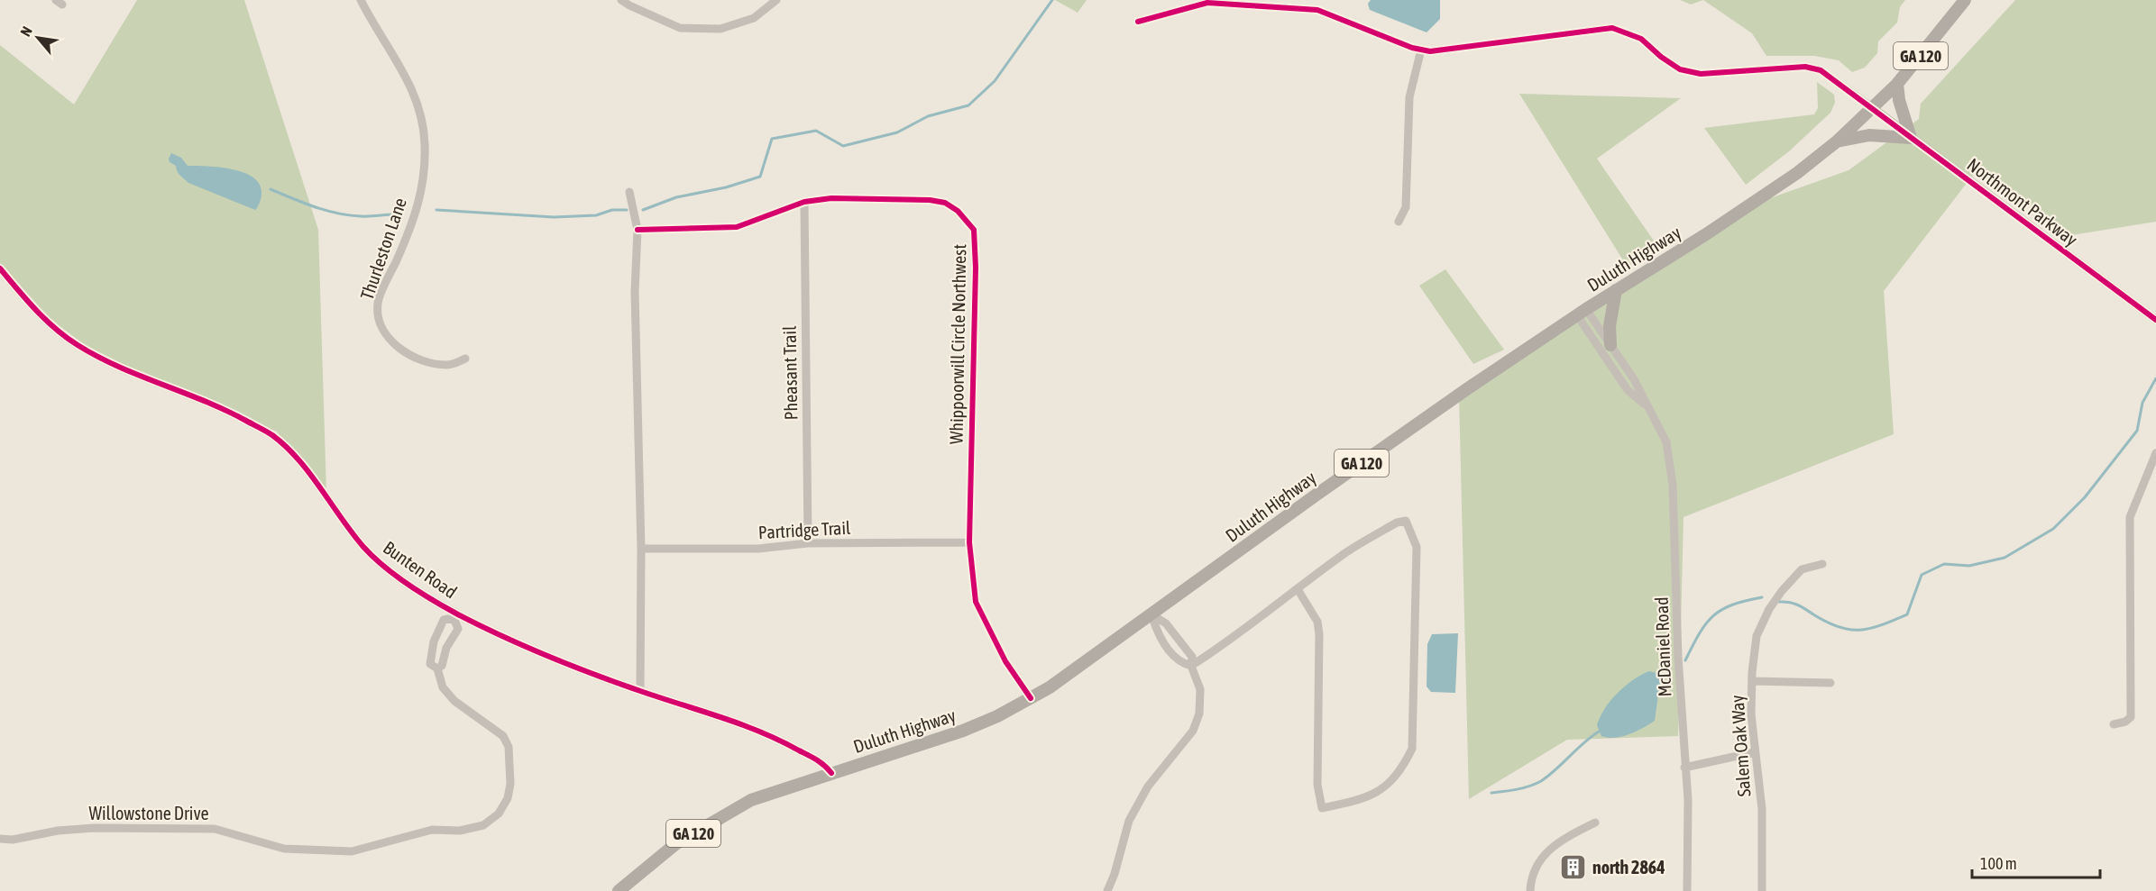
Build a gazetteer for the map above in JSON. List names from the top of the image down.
{
  "streets": {
    "main road": ["GA 120", "Duluth Highway"],
    "street": [
      "Northmont Parkway",
      "Thurleston Lane",
      "Whippoorwill Circle Northwest",
      "Pheasant Trail",
      "Partridge Trail",
      "Bunten Road",
      "McDaniel Road",
      "Salem Oak Way",
      "Willowstone Drive"
    ]
  },
  "crossings": [
    ["Northmont Parkway", "Duluth Highway"],
    ["Duluth Highway", "Whippoorwill Circle Northwest"],
    ["Duluth Highway", "Bunten Road"],
    ["Duluth Highway", "McDaniel Road"],
    ["Whippoorwill Circle Northwest", "Pheasant Trail"],
    ["Whippoorwill Circle Northwest", "Partridge Trail"],
    ["Pheasant Trail", "Partridge Trail"]
  ],
  "places": {
    "building": ["north 2864"]
  },
  "scale_bar": "100 m",
  "north": "top left"
}
